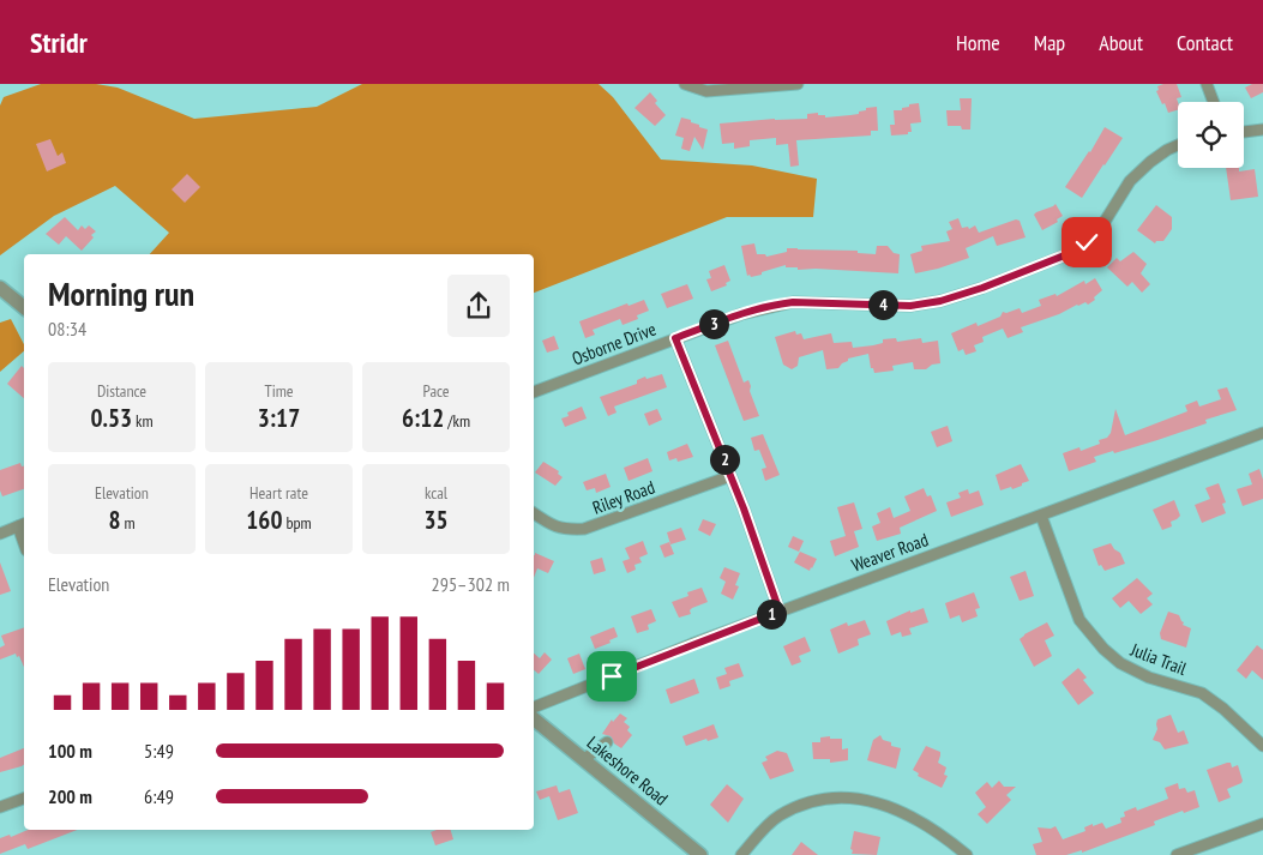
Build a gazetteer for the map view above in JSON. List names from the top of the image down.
{
  "streets": {
    "street": [
      "Osborne Drive",
      "Riley Road",
      "Weaver Road",
      "Julia Trail",
      "Lakeshore Road"
    ]
  },
  "crossings": [
    ["Weaver Road", "Julia Trail"]
  ],
  "page": {
    "header": "Stridr",
    "nav": [
      "Home",
      "Map",
      "About",
      "Contact"
    ],
    "heading": ["Morning run", "08:34"],
    "pins": [
      "4",
      "3",
      "2",
      "1"
    ],
    "stats": [
      ["Distance", "0.53 km"],
      ["Time", "3:17"],
      ["Pace", "6:12 /km"],
      ["Elevation", "8 m"],
      ["Heart rate", "160 bpm"],
      ["kcal", "35"]
    ],
    "chart": ["Elevation", "295–302 m"],
    "list": [
      {
        "name": "100 m",
        "note": "5:49"
      },
      {
        "name": "200 m",
        "note": "6:49"
      }
    ]
  }
}
